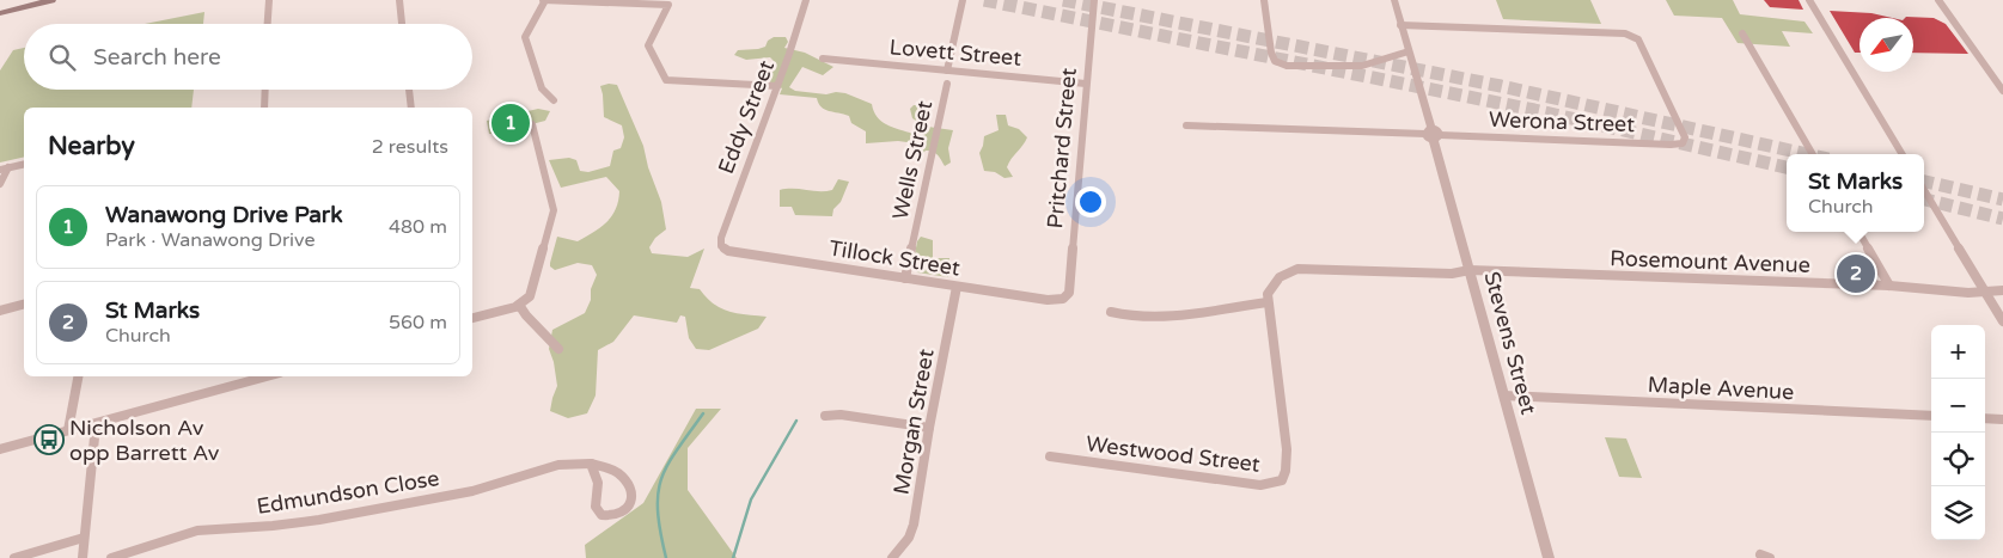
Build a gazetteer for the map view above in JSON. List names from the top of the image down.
{
  "streets": {
    "street": [
      "Lovett Street",
      "Eddy Street",
      "Werona Street",
      "Pritchard Street",
      "Wells Street",
      "Tillock Street",
      "Rosemount Avenue",
      "Stevens Street",
      "Maple Avenue",
      "Morgan Street",
      "Westwood Street",
      "Edmundson Close"
    ]
  },
  "crossings": [
    ["Lovett Street", "Pritchard Street"],
    ["Eddy Street", "Tillock Street"],
    ["Werona Street", "Stevens Street"],
    ["Pritchard Street", "Tillock Street"],
    ["Wells Street", "Tillock Street"],
    ["Tillock Street", "Morgan Street"],
    ["Rosemount Avenue", "Stevens Street"],
    ["Stevens Street", "Maple Avenue"]
  ],
  "places": {
    "bus stop": ["Nicholson Av opp Barrett Av"]
  },
  "north": "bottom left",
  "page": {
    "search": "Search here",
    "pins": ["1", "2"],
    "heading": ["Nearby", "2 results"],
    "popup": ["St Marks", "Church"],
    "list": [
      {
        "mark": "1",
        "name": "Wanawong Drive Park",
        "note": "Park · Wanawong Drive",
        "value": "480 m"
      },
      {
        "mark": "2",
        "name": "St Marks",
        "note": "Church",
        "value": "560 m"
      }
    ],
    "map_buttons": ["+", "−"]
  }
}
